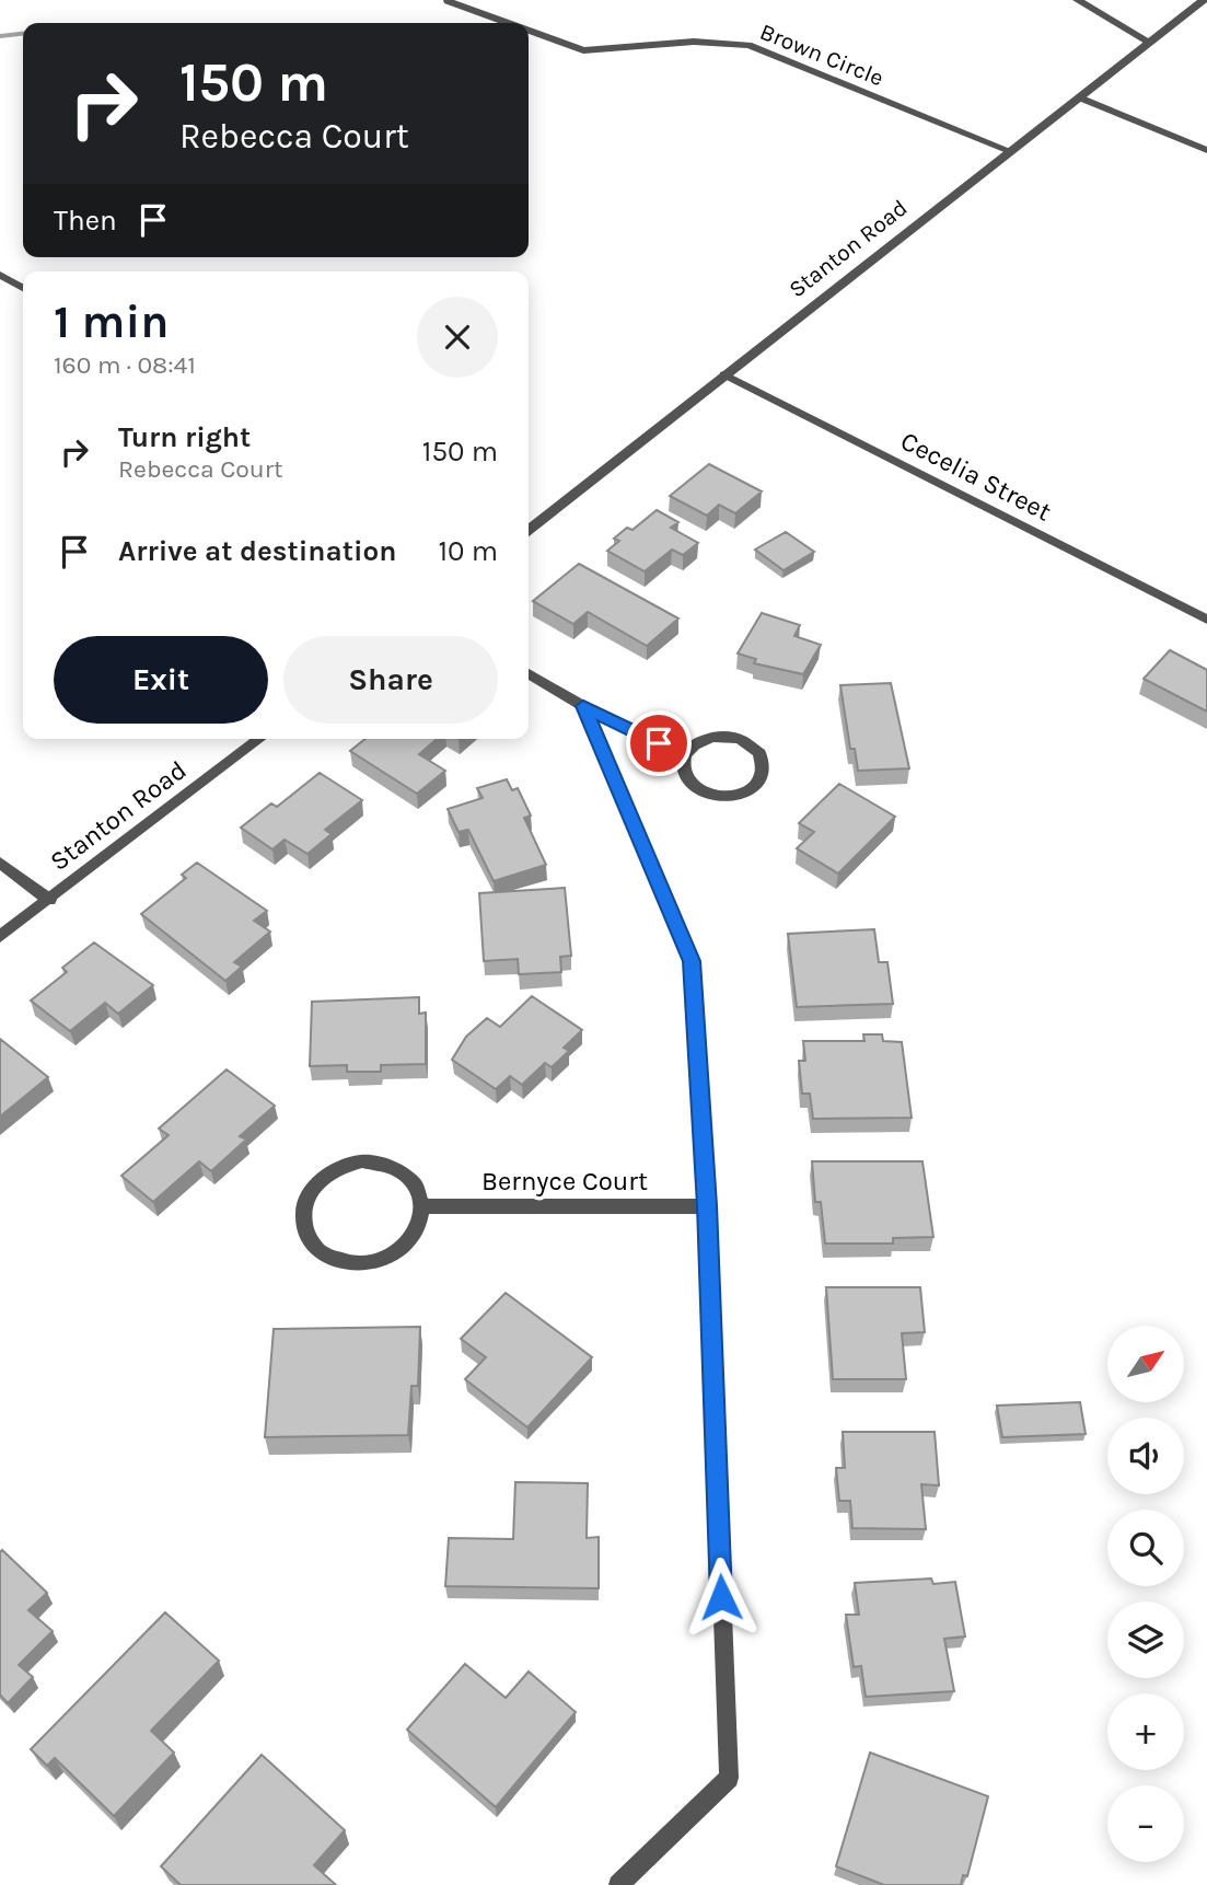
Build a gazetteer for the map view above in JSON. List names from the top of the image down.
{
  "streets": {
    "street": [
      "Brown Circle",
      "Stanton Road",
      "Cecelia Street",
      "Bernyce Court"
    ]
  },
  "crossings": [
    ["Brown Circle", "Stanton Road"],
    ["Stanton Road", "Cecelia Street"]
  ],
  "north": "top right",
  "page": {
    "turn": ["150 m", "Rebecca Court"],
    "then": "Then",
    "heading": ["1 min", "160 m · 08:41"],
    "list": [
      {
        "name": "Turn right",
        "note": "Rebecca Court",
        "value": "150 m"
      },
      {
        "name": "Arrive at destination",
        "value": "10 m"
      }
    ],
    "buttons": ["Exit", "Share"],
    "map_buttons": ["+", "−"]
  }
}
